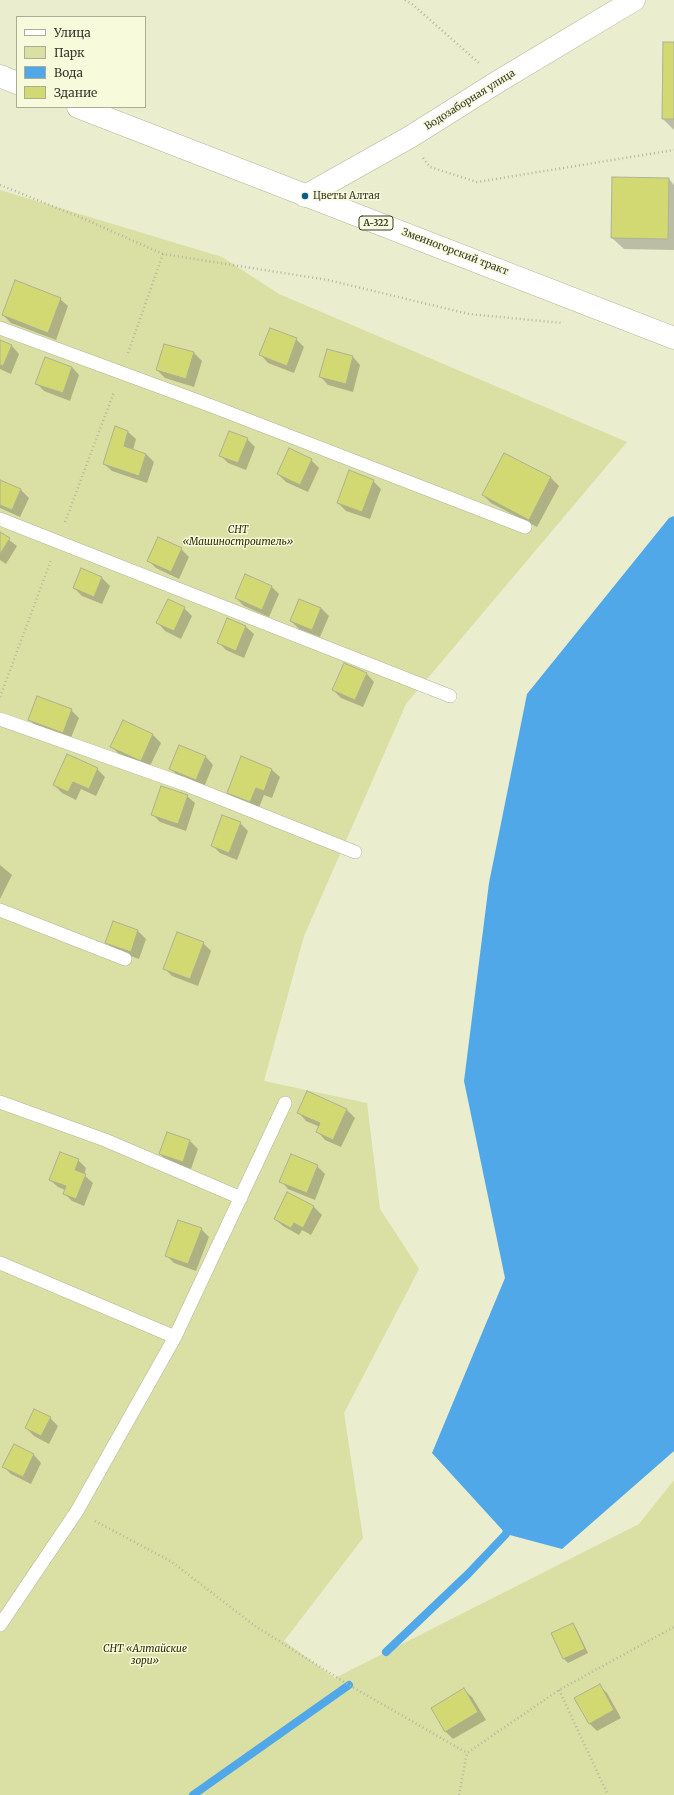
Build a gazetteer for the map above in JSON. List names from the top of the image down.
{
  "streets": {
    "main road": ["Водозаборная улица", "А-322", "Змеиногорский тракт"]
  },
  "crossings": [
    ["Водозаборная улица", "Змеиногорский тракт"]
  ],
  "parks": ["СНТ «Машиностроитель»", "СНТ «Алтайские зори»"],
  "places": ["Цветы Алтая"],
  "legend": [
    "Улица",
    "Парк",
    "Вода",
    "Здание"
  ]
}
